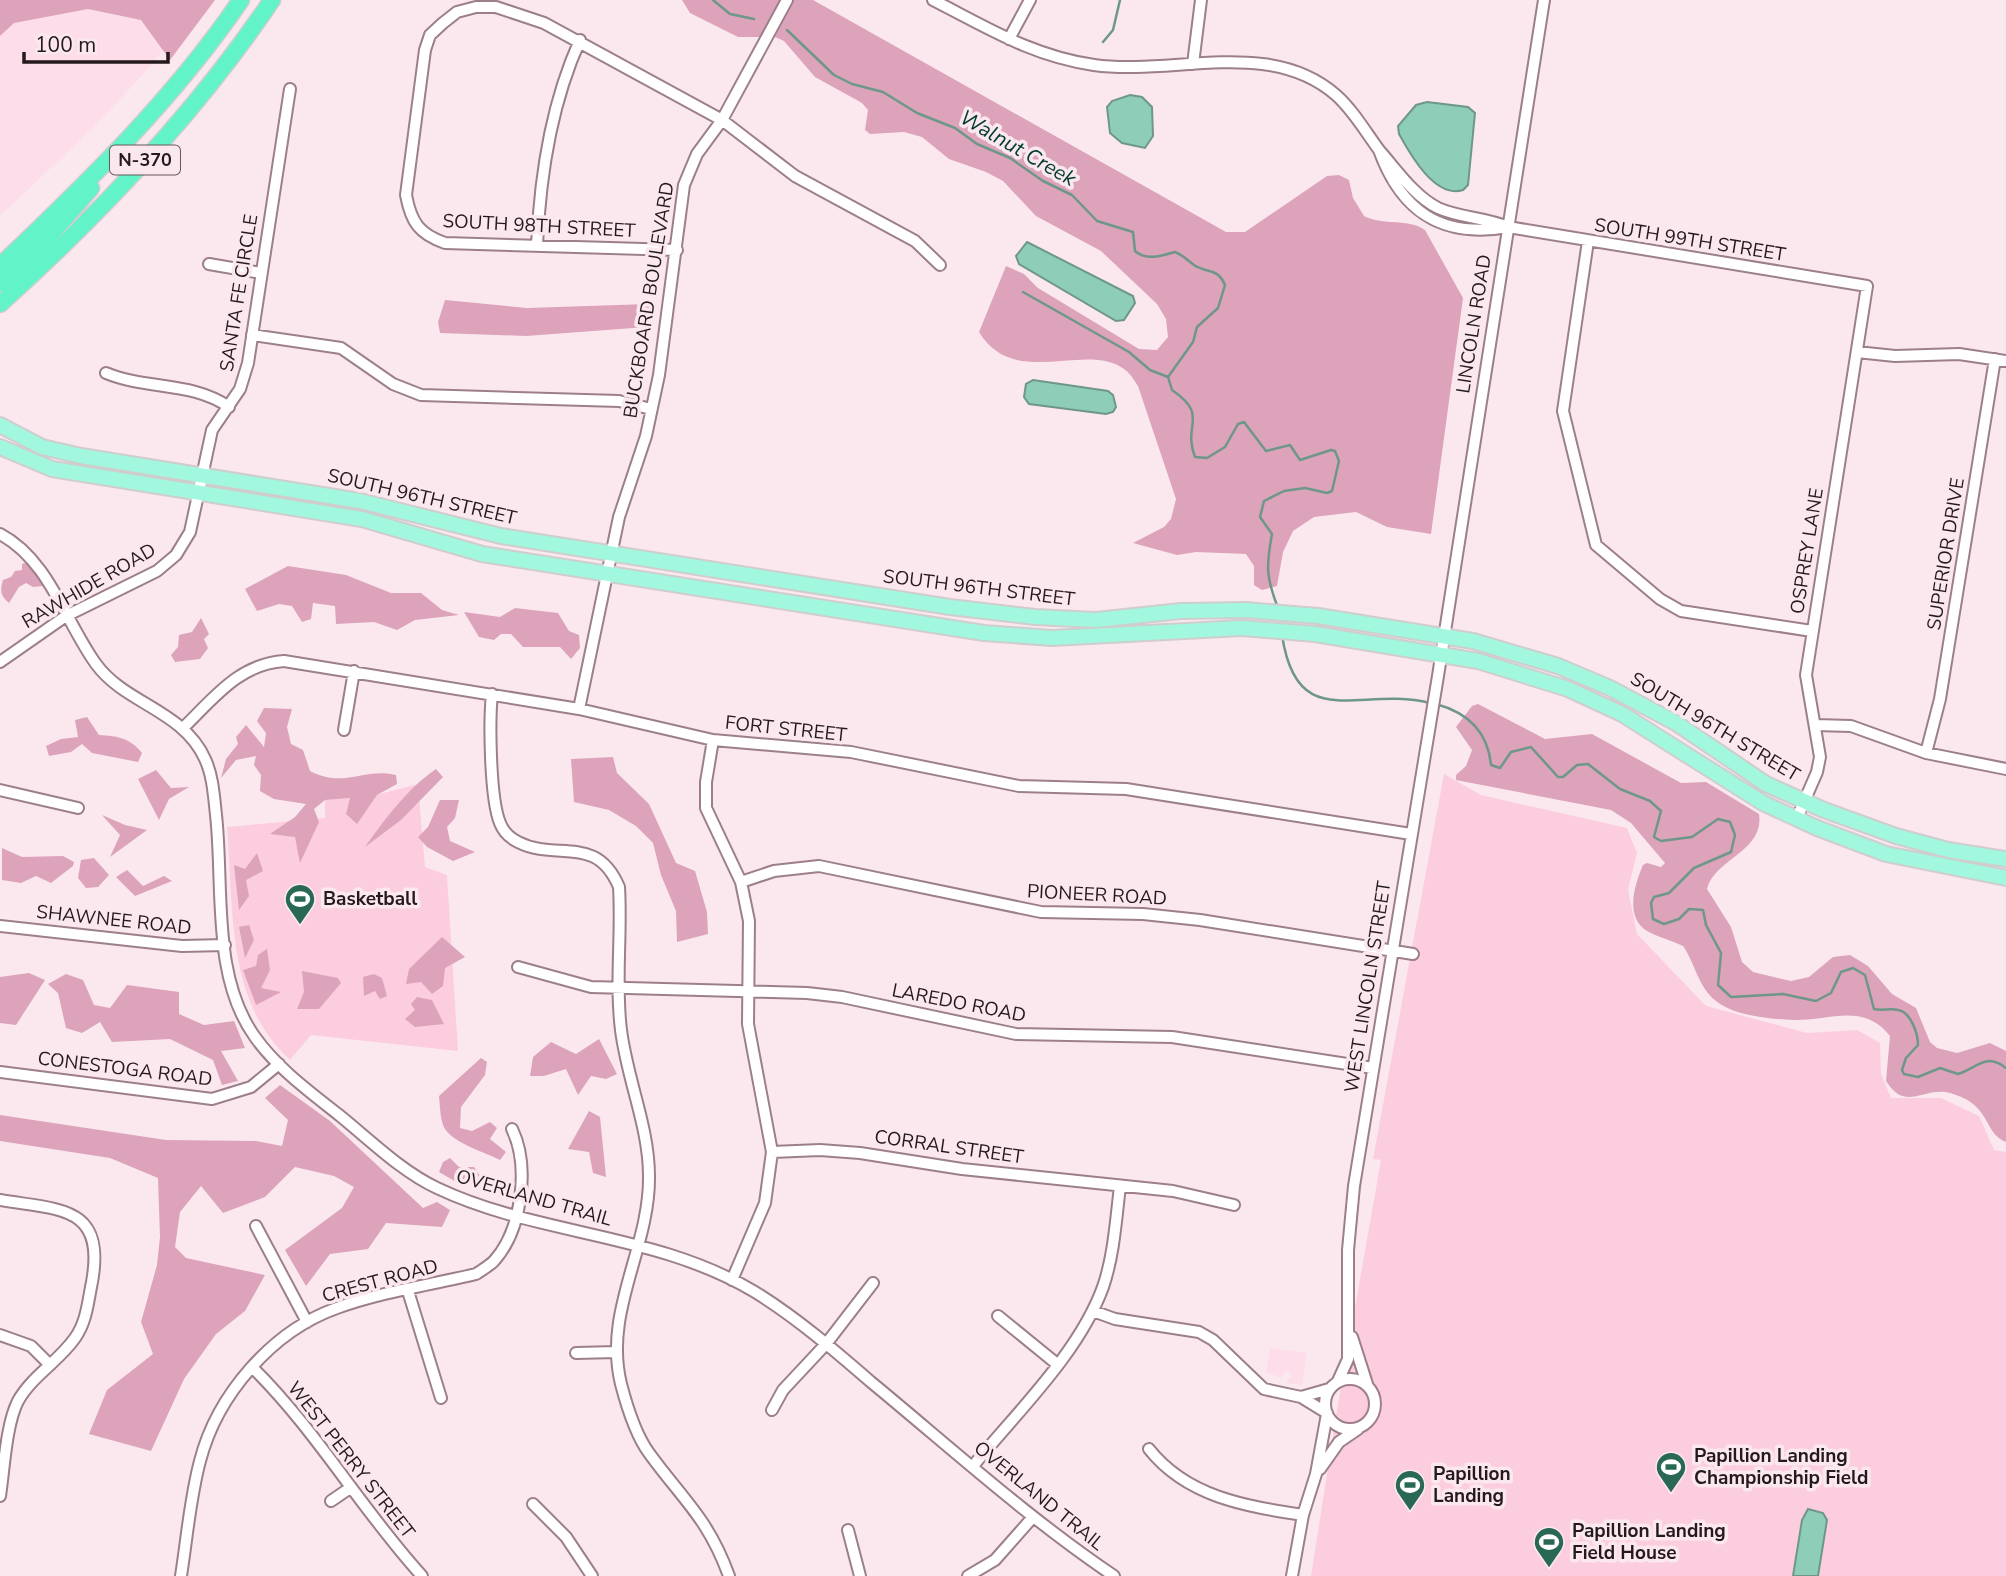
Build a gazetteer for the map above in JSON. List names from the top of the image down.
{
  "streets": {
    "highway": ["N-370"],
    "main road": ["SOUTH 96TH STREET"],
    "street": [
      "SOUTH 98TH STREET",
      "SOUTH 99TH STREET",
      "SANTA FE CIRCLE",
      "BUCKBOARD BOULEVARD",
      "LINCOLN ROAD",
      "OSPREY LANE",
      "SUPERIOR DRIVE",
      "RAWHIDE ROAD",
      "FORT STREET",
      "PIONEER ROAD",
      "SHAWNEE ROAD",
      "WEST LINCOLN STREET",
      "LAREDO ROAD",
      "CONESTOGA ROAD",
      "CORRAL STREET",
      "OVERLAND TRAIL",
      "CREST ROAD",
      "WEST PERRY STREET"
    ]
  },
  "crossings": [
    ["SOUTH 98TH STREET", "BUCKBOARD BOULEVARD"],
    ["SOUTH 99TH STREET", "LINCOLN ROAD"],
    ["SOUTH 99TH STREET", "OSPREY LANE"],
    ["SANTA FE CIRCLE", "SOUTH 96TH STREET"],
    ["SANTA FE CIRCLE", "RAWHIDE ROAD"],
    ["BUCKBOARD BOULEVARD", "SOUTH 96TH STREET"],
    ["BUCKBOARD BOULEVARD", "FORT STREET"],
    ["LINCOLN ROAD", "SOUTH 96TH STREET"],
    ["LINCOLN ROAD", "WEST LINCOLN STREET"],
    ["SOUTH 96TH STREET", "OSPREY LANE"],
    ["SOUTH 96TH STREET", "RAWHIDE ROAD"],
    ["SOUTH 96TH STREET", "WEST LINCOLN STREET"],
    ["RAWHIDE ROAD", "OVERLAND TRAIL"],
    ["FORT STREET", "WEST LINCOLN STREET"],
    ["FORT STREET", "OVERLAND TRAIL"],
    ["PIONEER ROAD", "WEST LINCOLN STREET"],
    ["SHAWNEE ROAD", "OVERLAND TRAIL"],
    ["WEST LINCOLN STREET", "LAREDO ROAD"],
    ["CONESTOGA ROAD", "OVERLAND TRAIL"],
    ["OVERLAND TRAIL", "CREST ROAD"],
    ["CREST ROAD", "WEST PERRY STREET"]
  ],
  "water": ["Walnut Creek"],
  "places": {
    "sports": [
      "Basketball",
      "Papillion Landing Championship Field",
      "Papillion Landing",
      "Papillion Landing Field House"
    ]
  },
  "scale_bar": "100 m"
}
